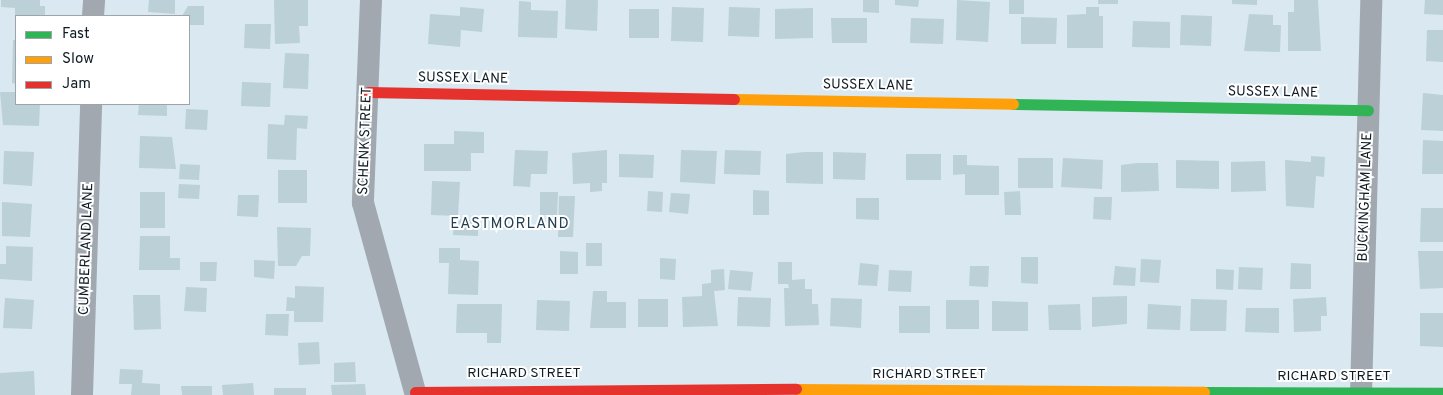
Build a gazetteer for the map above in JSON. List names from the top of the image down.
{
  "streets": {
    "street": [
      "SUSSEX LANE",
      "SCHENK STREET",
      "BUCKINGHAM LANE",
      "CUMBERLAND LANE",
      "RICHARD STREET"
    ]
  },
  "crossings": [
    ["SUSSEX LANE", "SCHENK STREET"],
    ["SUSSEX LANE", "BUCKINGHAM LANE"],
    ["SCHENK STREET", "RICHARD STREET"],
    ["BUCKINGHAM LANE", "RICHARD STREET"]
  ],
  "districts": ["EASTMORLAND"],
  "legend": ["Fast", "Slow", "Jam"]
}
